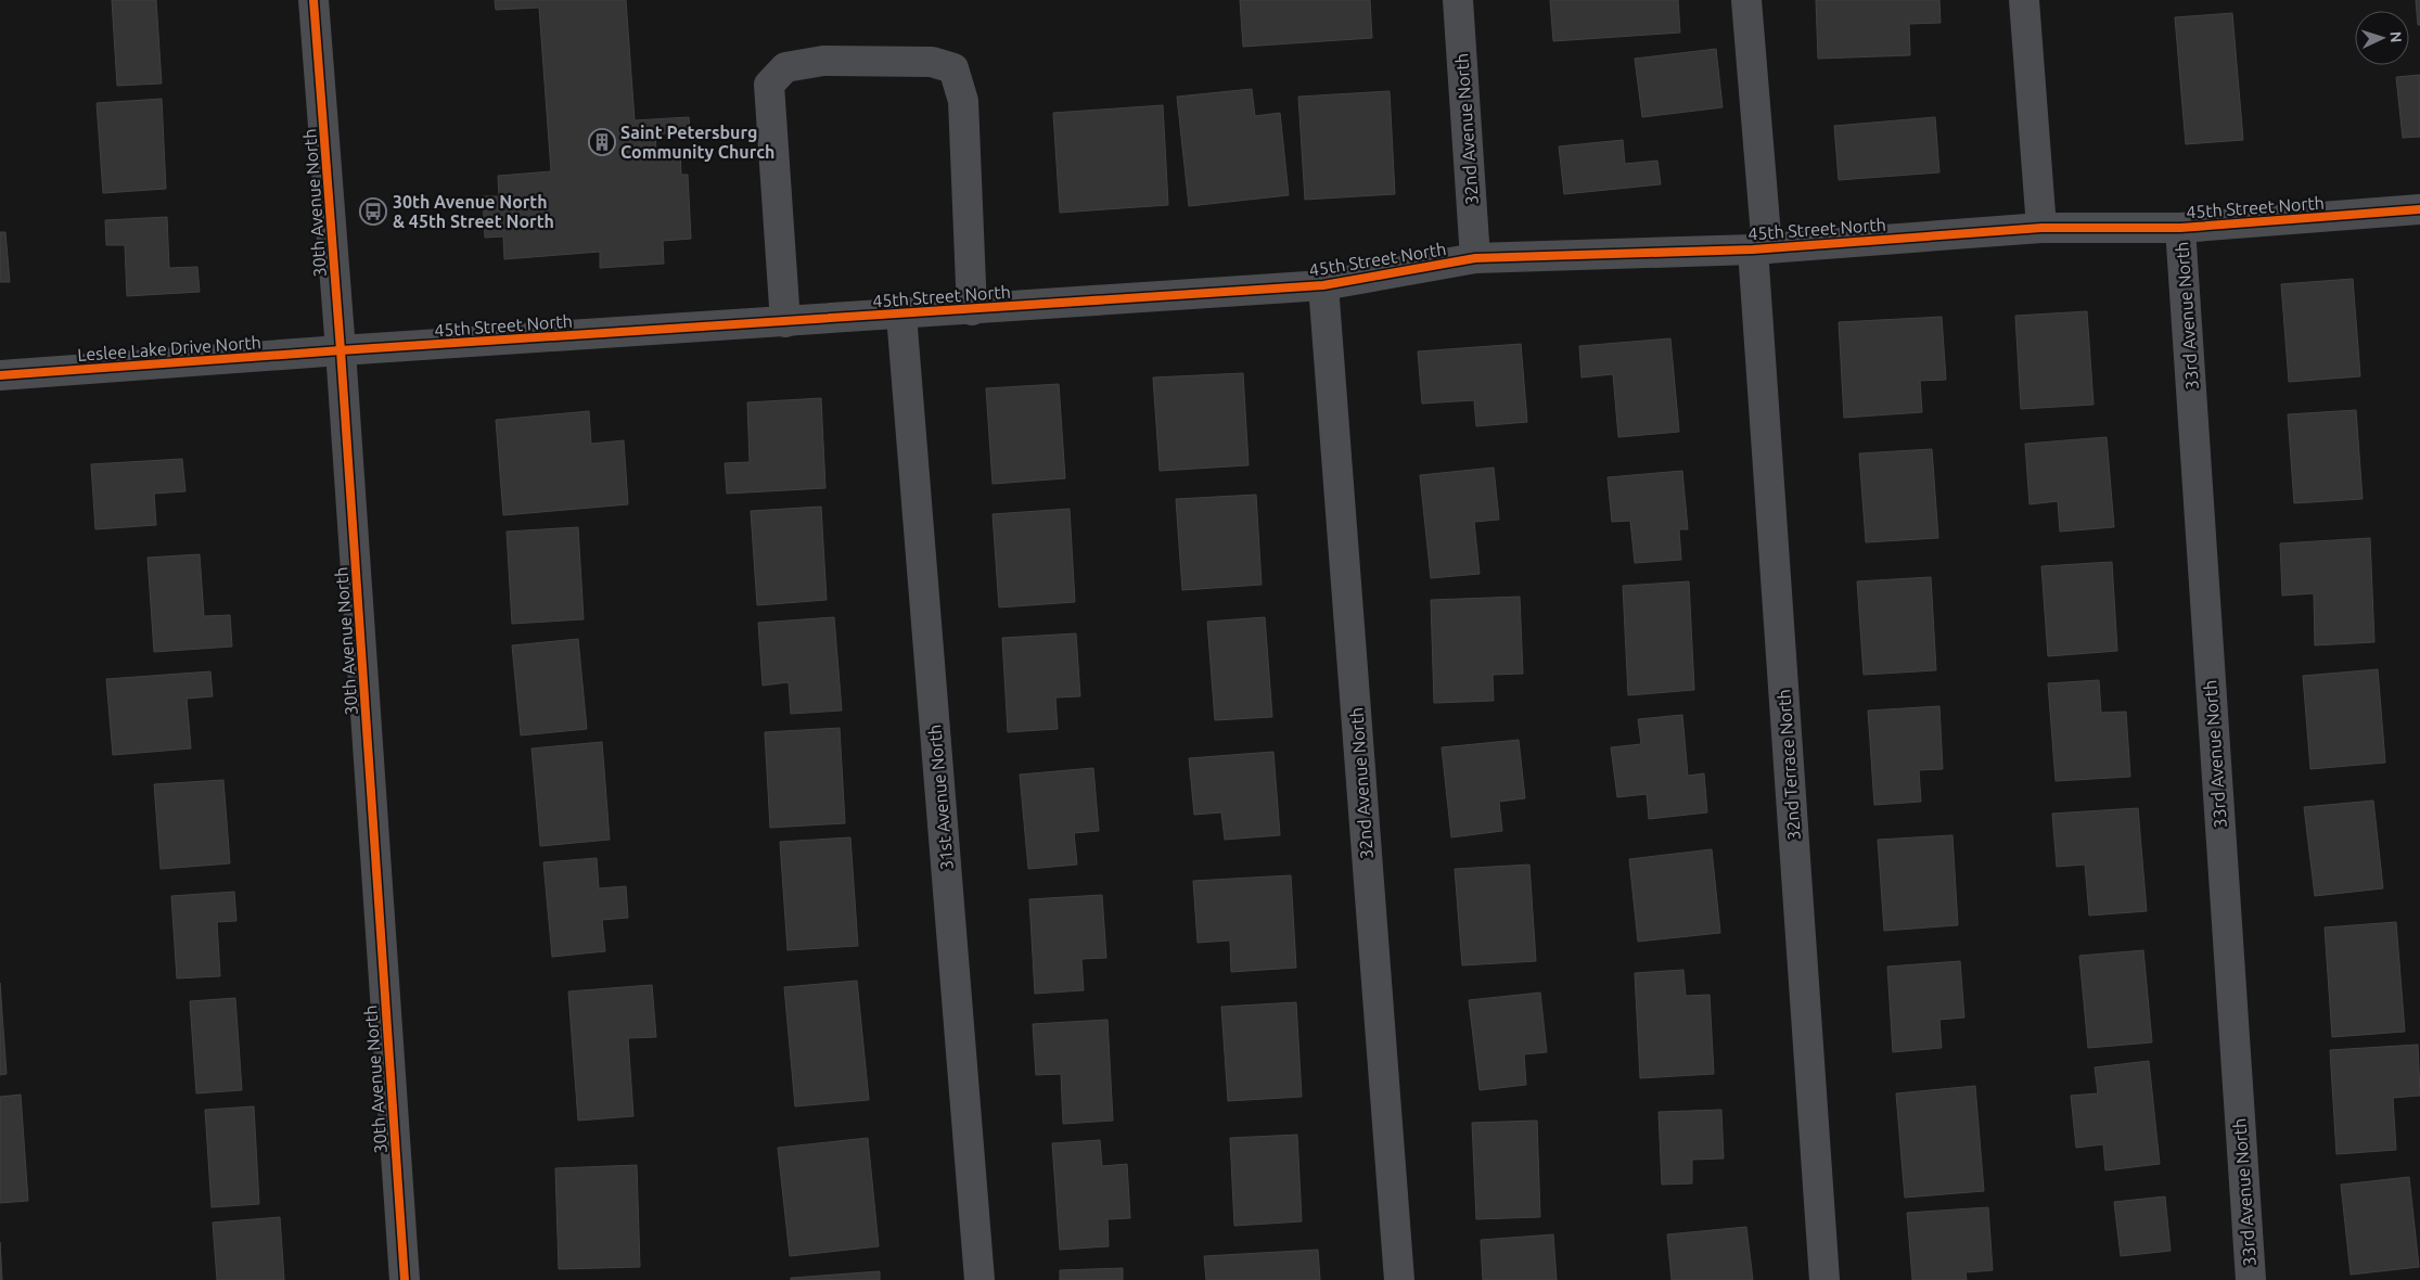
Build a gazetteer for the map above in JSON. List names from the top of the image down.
{
  "streets": {
    "street": [
      "32nd Avenue North",
      "30th Avenue North",
      "45th Street North",
      "33rd Avenue North",
      "Leslee Lake Drive North",
      "32nd Terrace North",
      "31st Avenue North"
    ]
  },
  "crossings": [
    ["32nd Avenue North", "45th Street North"],
    ["30th Avenue North", "45th Street North"],
    ["30th Avenue North", "Leslee Lake Drive North"],
    ["45th Street North", "33rd Avenue North"],
    ["45th Street North", "Leslee Lake Drive North"],
    ["45th Street North", "32nd Terrace North"],
    ["45th Street North", "31st Avenue North"]
  ],
  "places": {
    "building": ["Saint Petersburg Community Church"],
    "bus stop": ["30th Avenue North & 45th Street North"]
  },
  "north": "right"
}
